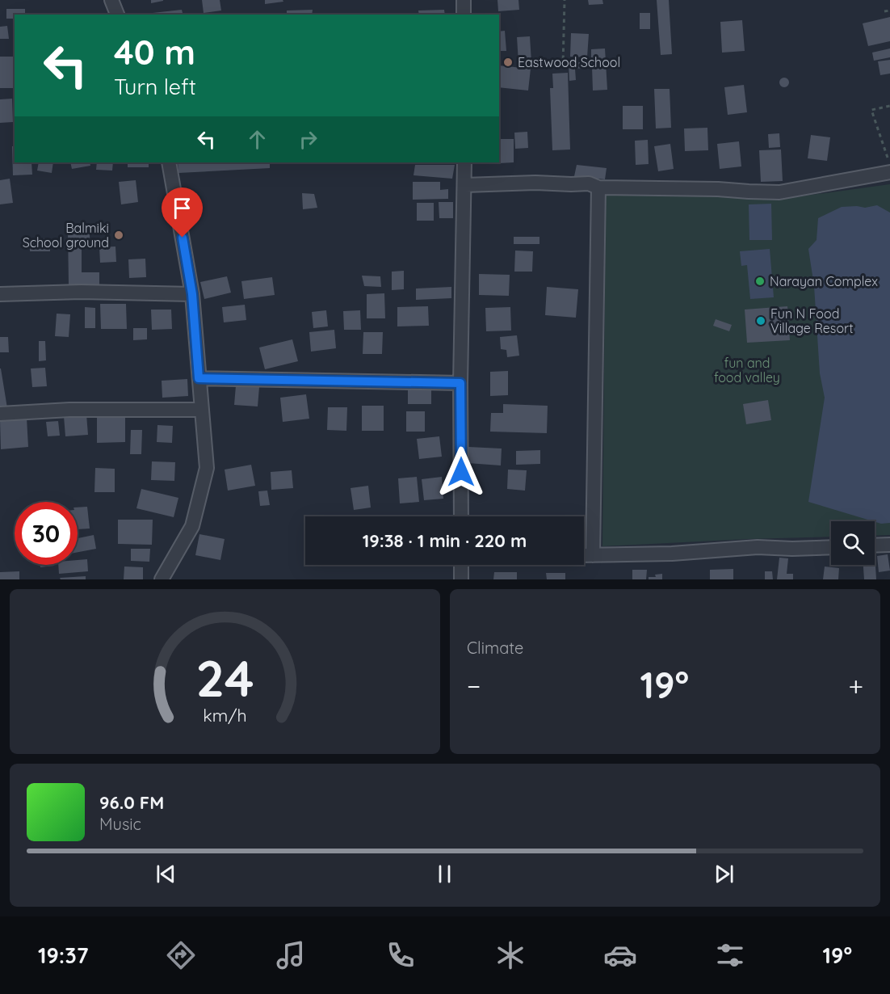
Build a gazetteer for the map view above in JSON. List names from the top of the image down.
{
  "parks": ["fun and food valley"],
  "places": [
    "Eastwood School",
    "Balmiki School ground",
    "Narayan Complex",
    "Fun N Food Village Resort"
  ],
  "page": {
    "turn": ["40 m", "Turn left"],
    "limit": "30",
    "trip": "19:38 · 1 min · 220 m",
    "tile": "Climate",
    "heat": ["−", "19°", "+"],
    "song": ["96.0 FM", "Music"],
    "tabs": ["19:37", "19°"],
    "gauge": ["24", "km/h"]
  }
}
